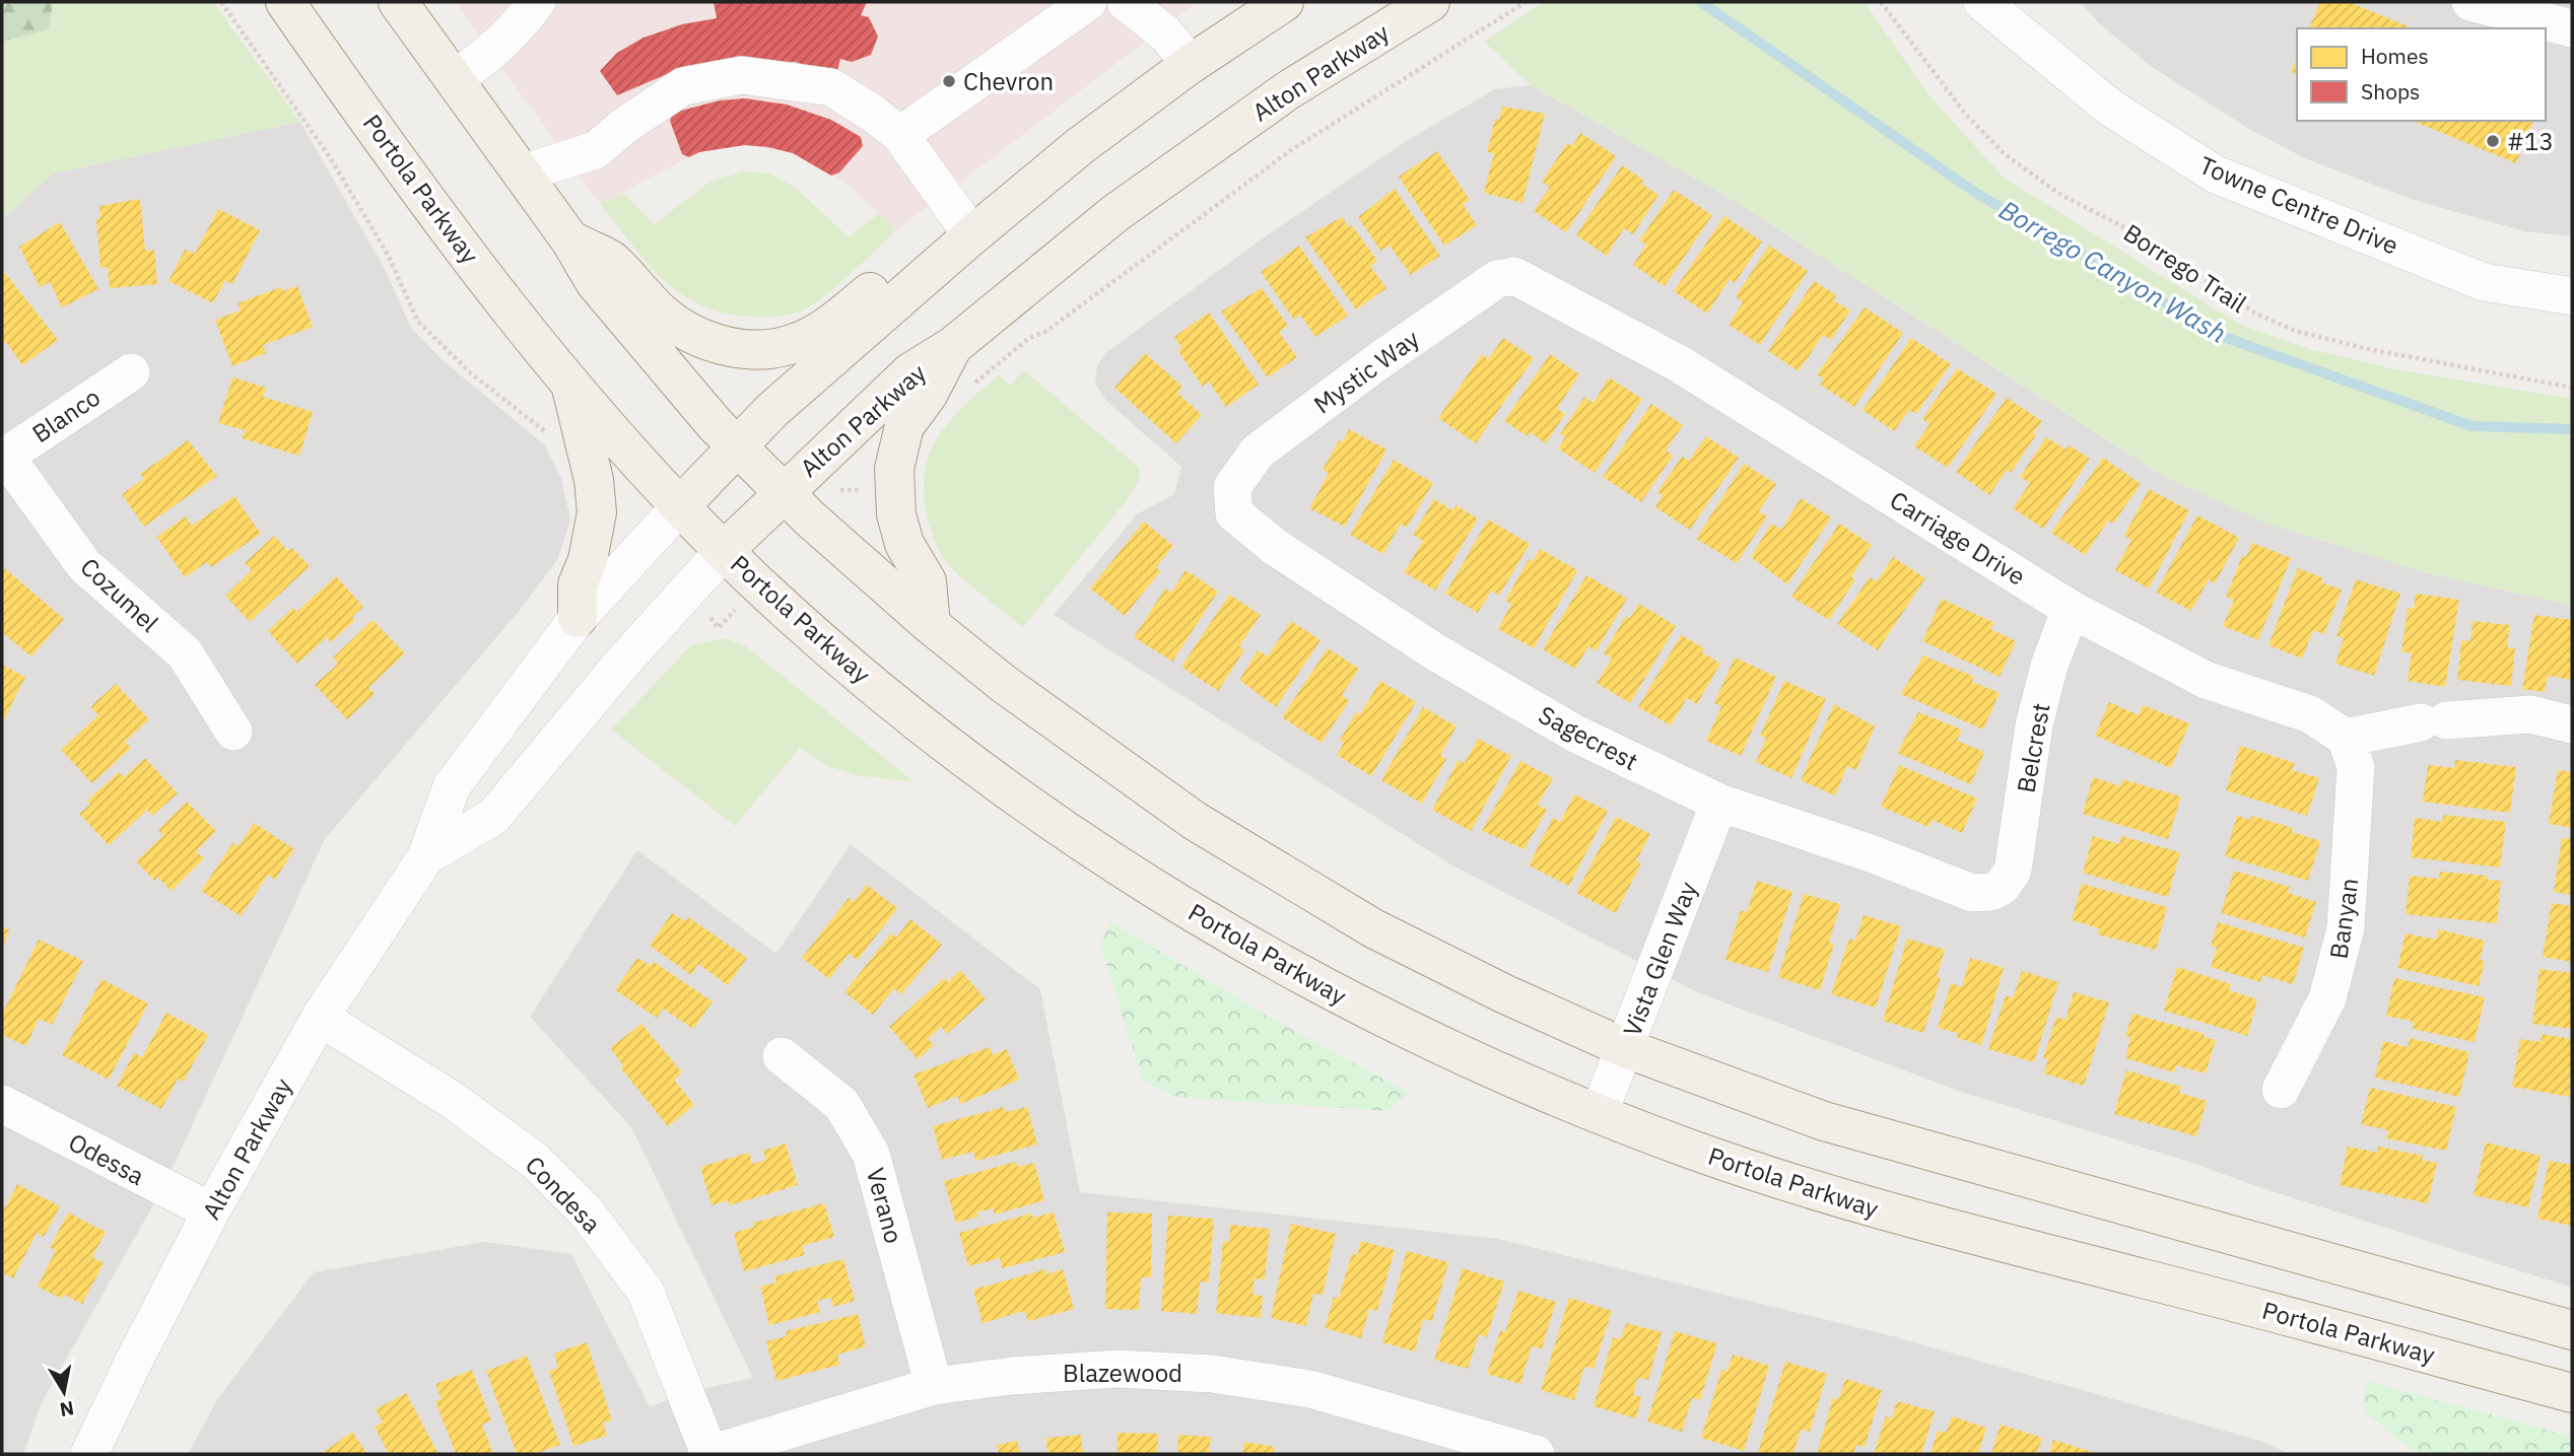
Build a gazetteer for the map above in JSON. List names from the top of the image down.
{
  "streets": {
    "main road": ["Alton Parkway", "Portola Parkway"],
    "street": [
      "Towne Centre Drive",
      "Mystic Way",
      "Blanco",
      "Carriage Drive",
      "Cozumel",
      "Sagecrest",
      "Belcrest",
      "Banyan",
      "Vista Glen Way",
      "Odessa",
      "Condesa",
      "Verano",
      "Blazewood"
    ],
    "path": ["Borrego Trail"]
  },
  "crossings": [
    ["Alton Parkway", "Portola Parkway"],
    ["Alton Parkway", "Odessa"],
    ["Alton Parkway", "Condesa"],
    ["Portola Parkway", "Vista Glen Way"],
    ["Mystic Way", "Carriage Drive"],
    ["Mystic Way", "Sagecrest"],
    ["Blanco", "Cozumel"],
    ["Carriage Drive", "Belcrest"],
    ["Carriage Drive", "Banyan"],
    ["Sagecrest", "Belcrest"],
    ["Sagecrest", "Vista Glen Way"],
    ["Condesa", "Blazewood"],
    ["Verano", "Blazewood"]
  ],
  "water": ["Borrego Canyon Wash"],
  "places": ["Chevron", "#13"],
  "legend": ["Homes", "Shops"],
  "north": "bottom"
}
